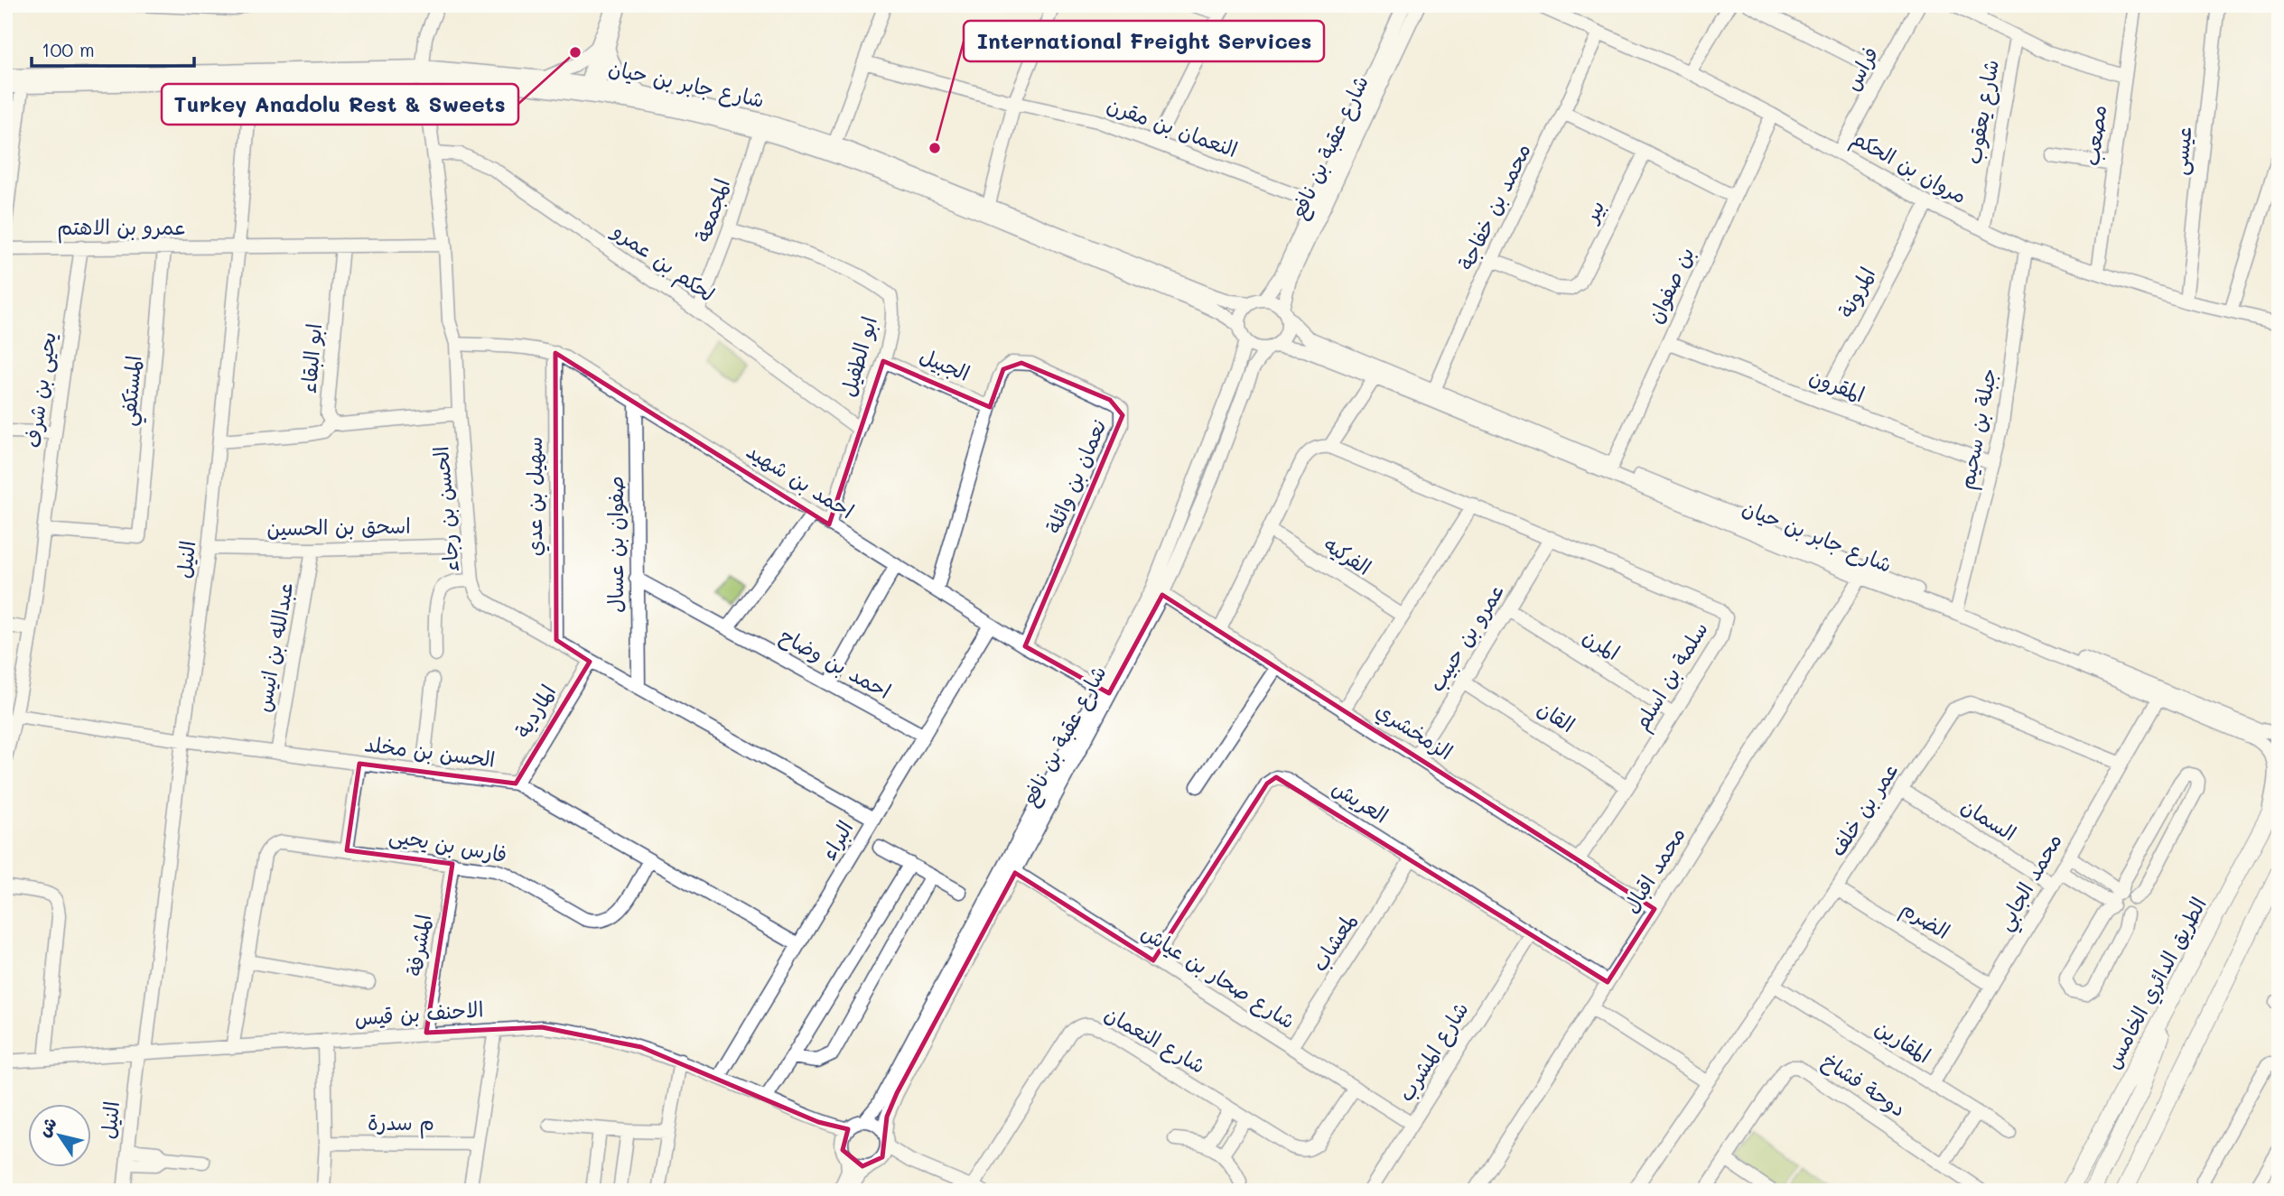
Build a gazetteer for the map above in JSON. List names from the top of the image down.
{
  "streets": {
    "main road": ["الطريق الدائري الخامس"],
    "street": [
      "فراس",
      "شارع جابر بن حيان",
      "شارع يعقوب",
      "النعمان بن مقرن",
      "مصعب",
      "شارع عقبة بن نافع",
      "عيسى",
      "مروان بن الحكم",
      "محمد بن خفاجة",
      "المجمعة",
      "بير",
      "عمرو بن الاهتم",
      "لحكم بن عمرو",
      "بن صفوان",
      "المرونة",
      "ابو الطفيل",
      "ابو البقاء",
      "الجبيل",
      "المقرون",
      "يحيى بن شرف",
      "المستكفي",
      "جبلة بن سحيم",
      "نعمان بن وائلة",
      "احمد بن شهيد",
      "سهيل بن عدي",
      "الحسن بن رجاء",
      "اسحق بن الحسين",
      "صفوان بن عسال",
      "الفركيه",
      "النيل",
      "عمرو بن حبيب",
      "المرن",
      "عبدالله بن انيس",
      "احمد بن وضاح",
      "سلمة بن اسلم",
      "الماردية",
      "القان",
      "الزمخشري",
      "الحسن بن مخلد",
      "العريش",
      "عمر بن خلف",
      "السمان",
      "البراء",
      "فارس بن يحيى",
      "محمد اقبال",
      "محمد الجابي",
      "الضرم",
      "لمعشاب",
      "المشرفة",
      "شارع صحار بن عياش",
      "الاحنف بن قيس",
      "شارع النعمان",
      "المقارين",
      "شارع المشرب",
      "دوحة فشاخ",
      "م سدرة"
    ]
  },
  "crossings": [
    ["فراس", "مروان بن الحكم"],
    ["شارع جابر بن حيان", "شارع عقبة بن نافع"],
    ["شارع جابر بن حيان", "محمد بن خفاجة"],
    ["شارع جابر بن حيان", "المجمعة"],
    ["شارع جابر بن حيان", "بن صفوان"],
    ["شارع جابر بن حيان", "جبلة بن سحيم"],
    ["شارع جابر بن حيان", "الحسن بن رجاء"],
    ["شارع جابر بن حيان", "النيل"],
    ["شارع جابر بن حيان", "محمد اقبال"],
    ["شارع جابر بن حيان", "محمد الجابي"],
    ["شارع جابر بن حيان", "الطريق الدائري الخامس"],
    ["شارع يعقوب", "مروان بن الحكم"],
    ["النعمان بن مقرن", "شارع عقبة بن نافع"],
    ["مصعب", "مروان بن الحكم"],
    ["شارع عقبة بن نافع", "احمد بن شهيد"],
    ["شارع عقبة بن نافع", "الزمخشري"],
    ["شارع عقبة بن نافع", "شارع صحار بن عياش"],
    ["شارع عقبة بن نافع", "الاحنف بن قيس"],
    ["عيسى", "مروان بن الحكم"],
    ["مروان بن الحكم", "محمد بن خفاجة"],
    ["مروان بن الحكم", "بن صفوان"],
    ["مروان بن الحكم", "المرونة"],
    ["مروان بن الحكم", "جبلة بن سحيم"],
    ["محمد بن خفاجة", "بير"],
    ["المجمعة", "لحكم بن عمرو"],
    ["المجمعة", "ابو الطفيل"],
    ["عمرو بن الاهتم", "يحيى بن شرف"],
    ["عمرو بن الاهتم", "المستكفي"],
    ["عمرو بن الاهتم", "النيل"],
    ["لحكم بن عمرو", "ابو الطفيل"],
    ["لحكم بن عمرو", "الحسن بن رجاء"],
    ["بن صفوان", "المقرون"],
    ["المرونة", "المقرون"],
    ["ابو الطفيل", "الجبيل"],
    ["ابو الطفيل", "احمد بن شهيد"],
    ["ابو البقاء", "الحسن بن رجاء"],
    ["الجبيل", "نعمان بن وائلة"],
    ["المقرون", "جبلة بن سحيم"],
    ["يحيى بن شرف", "المستكفي"],
    ["يحيى بن شرف", "الحسن بن مخلد"],
    ["نعمان بن وائلة", "احمد بن شهيد"],
    ["احمد بن شهيد", "سهيل بن عدي"],
    ["احمد بن شهيد", "الحسن بن رجاء"],
    ["احمد بن شهيد", "صفوان بن عسال"],
    ["احمد بن شهيد", "البراء"],
    ["سهيل بن عدي", "الحسن بن رجاء"],
    ["الحسن بن رجاء", "اسحق بن الحسين"],
    ["الحسن بن رجاء", "صفوان بن عسال"],
    ["الحسن بن رجاء", "الماردية"],
    ["الحسن بن رجاء", "البراء"],
    ["اسحق بن الحسين", "النيل"],
    ["اسحق بن الحسين", "عبدالله بن انيس"],
    ["صفوان بن عسال", "احمد بن وضاح"],
    ["النيل", "الحسن بن مخلد"],
    ["النيل", "الاحنف بن قيس"],
    ["عمرو بن حبيب", "المرن"],
    ["عمرو بن حبيب", "سلمة بن اسلم"],
    ["عمرو بن حبيب", "القان"],
    ["عمرو بن حبيب", "الزمخشري"],
    ["المرن", "سلمة بن اسلم"],
    ["عبدالله بن انيس", "الحسن بن مخلد"],
    ["احمد بن وضاح", "البراء"],
    ["سلمة بن اسلم", "القان"],
    ["سلمة بن اسلم", "الزمخشري"],
    ["الماردية", "الحسن بن مخلد"],
    ["الزمخشري", "محمد اقبال"],
    ["الحسن بن مخلد", "البراء"],
    ["الحسن بن مخلد", "فارس بن يحيى"],
    ["العريش", "محمد اقبال"],
    ["العريش", "لمعشاب"],
    ["العريش", "شارع صحار بن عياش"],
    ["العريش", "شارع المشرب"],
    ["عمر بن خلف", "السمان"],
    ["عمر بن خلف", "محمد الجابي"],
    ["عمر بن خلف", "الضرم"],
    ["عمر بن خلف", "المقارين"],
    ["السمان", "محمد الجابي"],
    ["البراء", "الاحنف بن قيس"],
    ["فارس بن يحيى", "المشرفة"],
    ["فارس بن يحيى", "الاحنف بن قيس"],
    ["محمد الجابي", "الضرم"],
    ["محمد الجابي", "المقارين"],
    ["لمعشاب", "شارع صحار بن عياش"],
    ["المشرفة", "الاحنف بن قيس"],
    ["شارع صحار بن عياش", "شارع النعمان"],
    ["شارع صحار بن عياش", "شارع المشرب"]
  ],
  "places": ["Turkey Anadolu Rest & Sweets", "International Freight Services"],
  "scale_bar": "100 m",
  "north": "top left"
}
